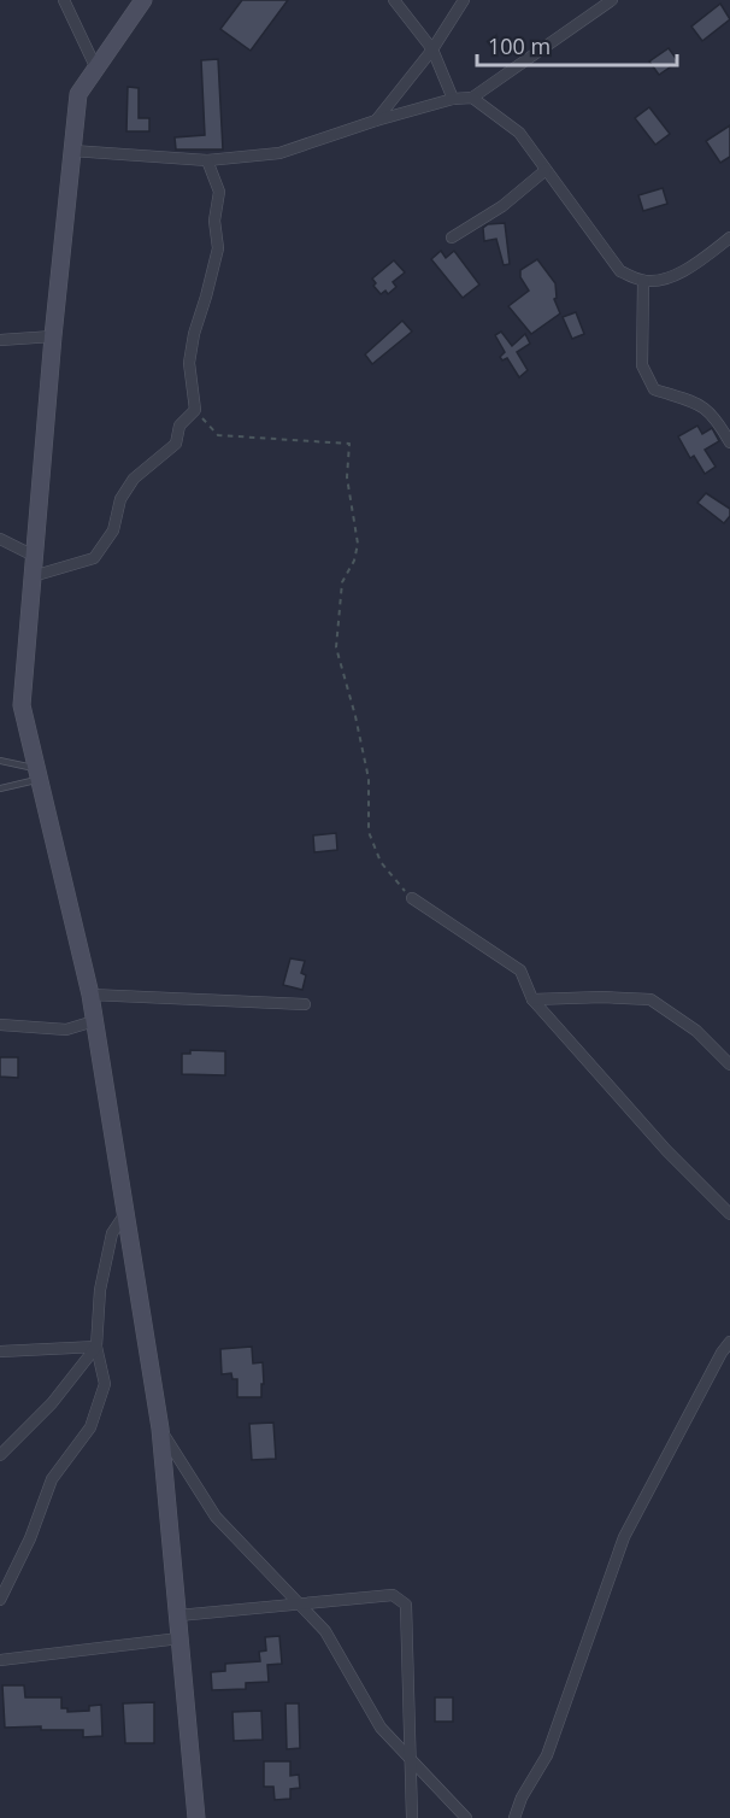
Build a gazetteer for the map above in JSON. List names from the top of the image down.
{
  "scale_bar": "100 m"
}
